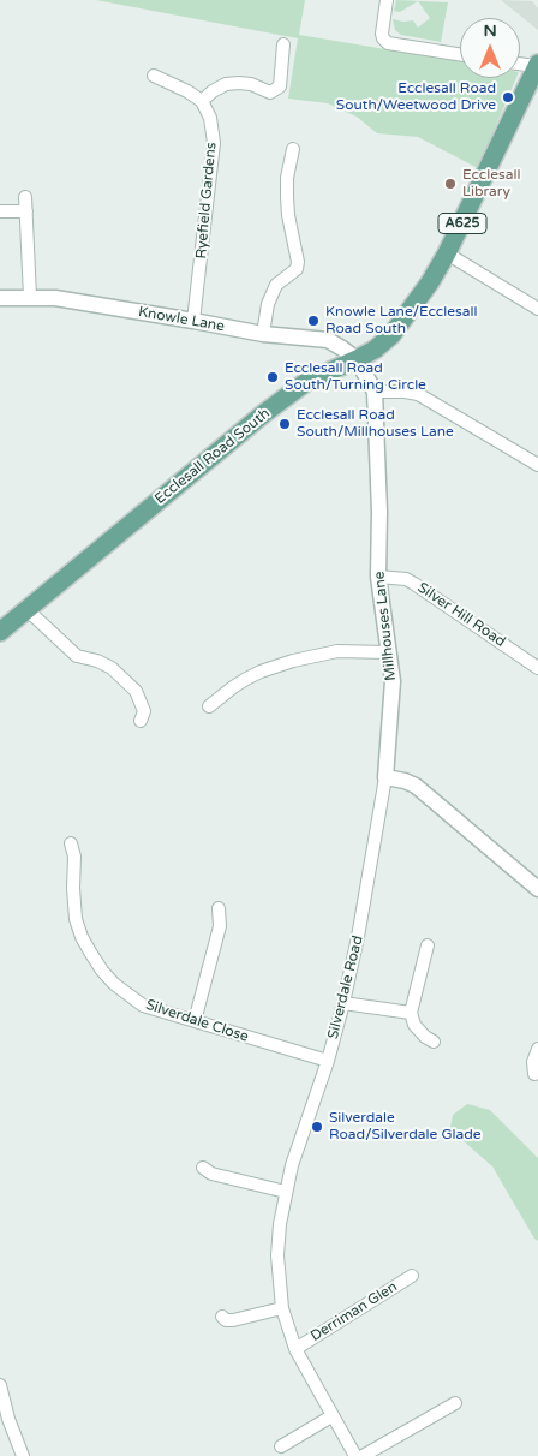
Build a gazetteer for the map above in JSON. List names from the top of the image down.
{
  "streets": {
    "main road": ["A625", "Ecclesall Road South"],
    "street": [
      "Ryefield Gardens",
      "Knowle Lane",
      "Silver Hill Road",
      "Millhouses Lane",
      "Silverdale Road",
      "Silverdale Close",
      "Derriman Glen"
    ]
  },
  "crossings": [
    ["Ryefield Gardens", "Knowle Lane"],
    ["Knowle Lane", "Ecclesall Road South"],
    ["Knowle Lane", "Millhouses Lane"],
    ["Ecclesall Road South", "Millhouses Lane"],
    ["Silver Hill Road", "Millhouses Lane"],
    ["Millhouses Lane", "Silverdale Road"],
    ["Silverdale Road", "Silverdale Close"],
    ["Silverdale Road", "Derriman Glen"]
  ],
  "places": [
    "Ecclesall Road South/Weetwood Drive",
    "Ecclesall Library",
    "Knowle Lane/Ecclesall Road South",
    "Ecclesall Road South/Turning Circle",
    "Ecclesall Road South/Millhouses Lane",
    "Silverdale Road/Silverdale Glade"
  ],
  "north": "top"
}
